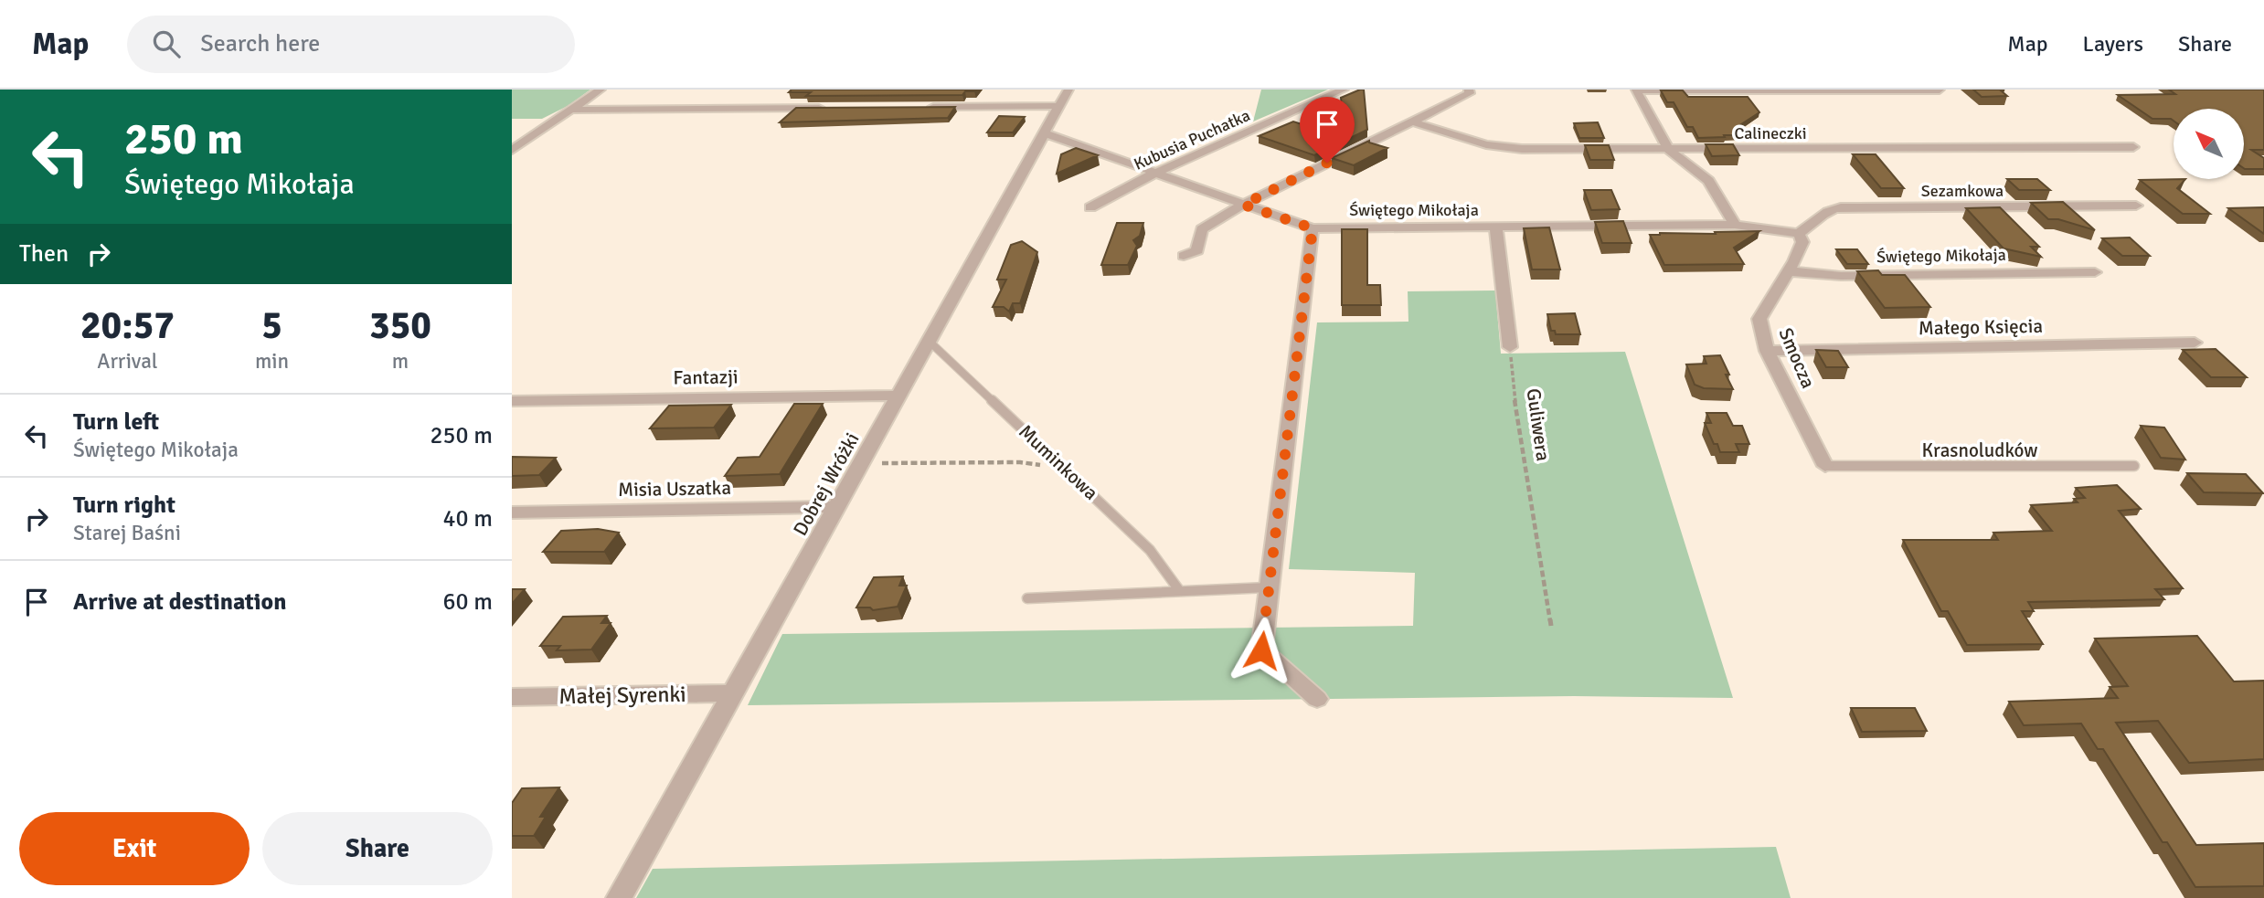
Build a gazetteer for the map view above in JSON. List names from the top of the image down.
{
  "streets": {
    "street": [
      "Calineczki",
      "Kubusia Puchatka",
      "Sezamkowa",
      "Świętego Mikołaja",
      "Małego Księcia",
      "Smocza",
      "Fantazji",
      "Dobrej Wróżki",
      "Misia Uszatka",
      "Małej Syrenki"
    ],
    "lane": ["Krasnoludków", "Muminkowa"],
    "path": ["Guliwera"]
  },
  "crossings": [
    ["Kubusia Puchatka", "Świętego Mikołaja"],
    ["Sezamkowa", "Świętego Mikołaja"],
    ["Sezamkowa", "Smocza"],
    ["Świętego Mikołaja", "Smocza"],
    ["Świętego Mikołaja", "Dobrej Wróżki"],
    ["Małego Księcia", "Smocza"],
    ["Smocza", "Krasnoludków"],
    ["Fantazji", "Dobrej Wróżki"],
    ["Muminkowa", "Dobrej Wróżki"],
    ["Dobrej Wróżki", "Misia Uszatka"],
    ["Dobrej Wróżki", "Małej Syrenki"]
  ],
  "north": "top left",
  "page": {
    "header": "Map",
    "search": "Search here",
    "nav": ["Map", "Layers", "Share"],
    "turn": ["250 m", "Świętego Mikołaja"],
    "then": "Then",
    "eta": [
      "20:57",
      "Arrival",
      "5",
      "min",
      "350",
      "m"
    ],
    "list": [
      {
        "name": "Turn left",
        "note": "Świętego Mikołaja",
        "value": "250 m"
      },
      {
        "name": "Turn right",
        "note": "Starej Baśni",
        "value": "40 m"
      },
      {
        "name": "Arrive at destination",
        "value": "60 m"
      }
    ],
    "buttons": ["Exit", "Share"]
  }
}
